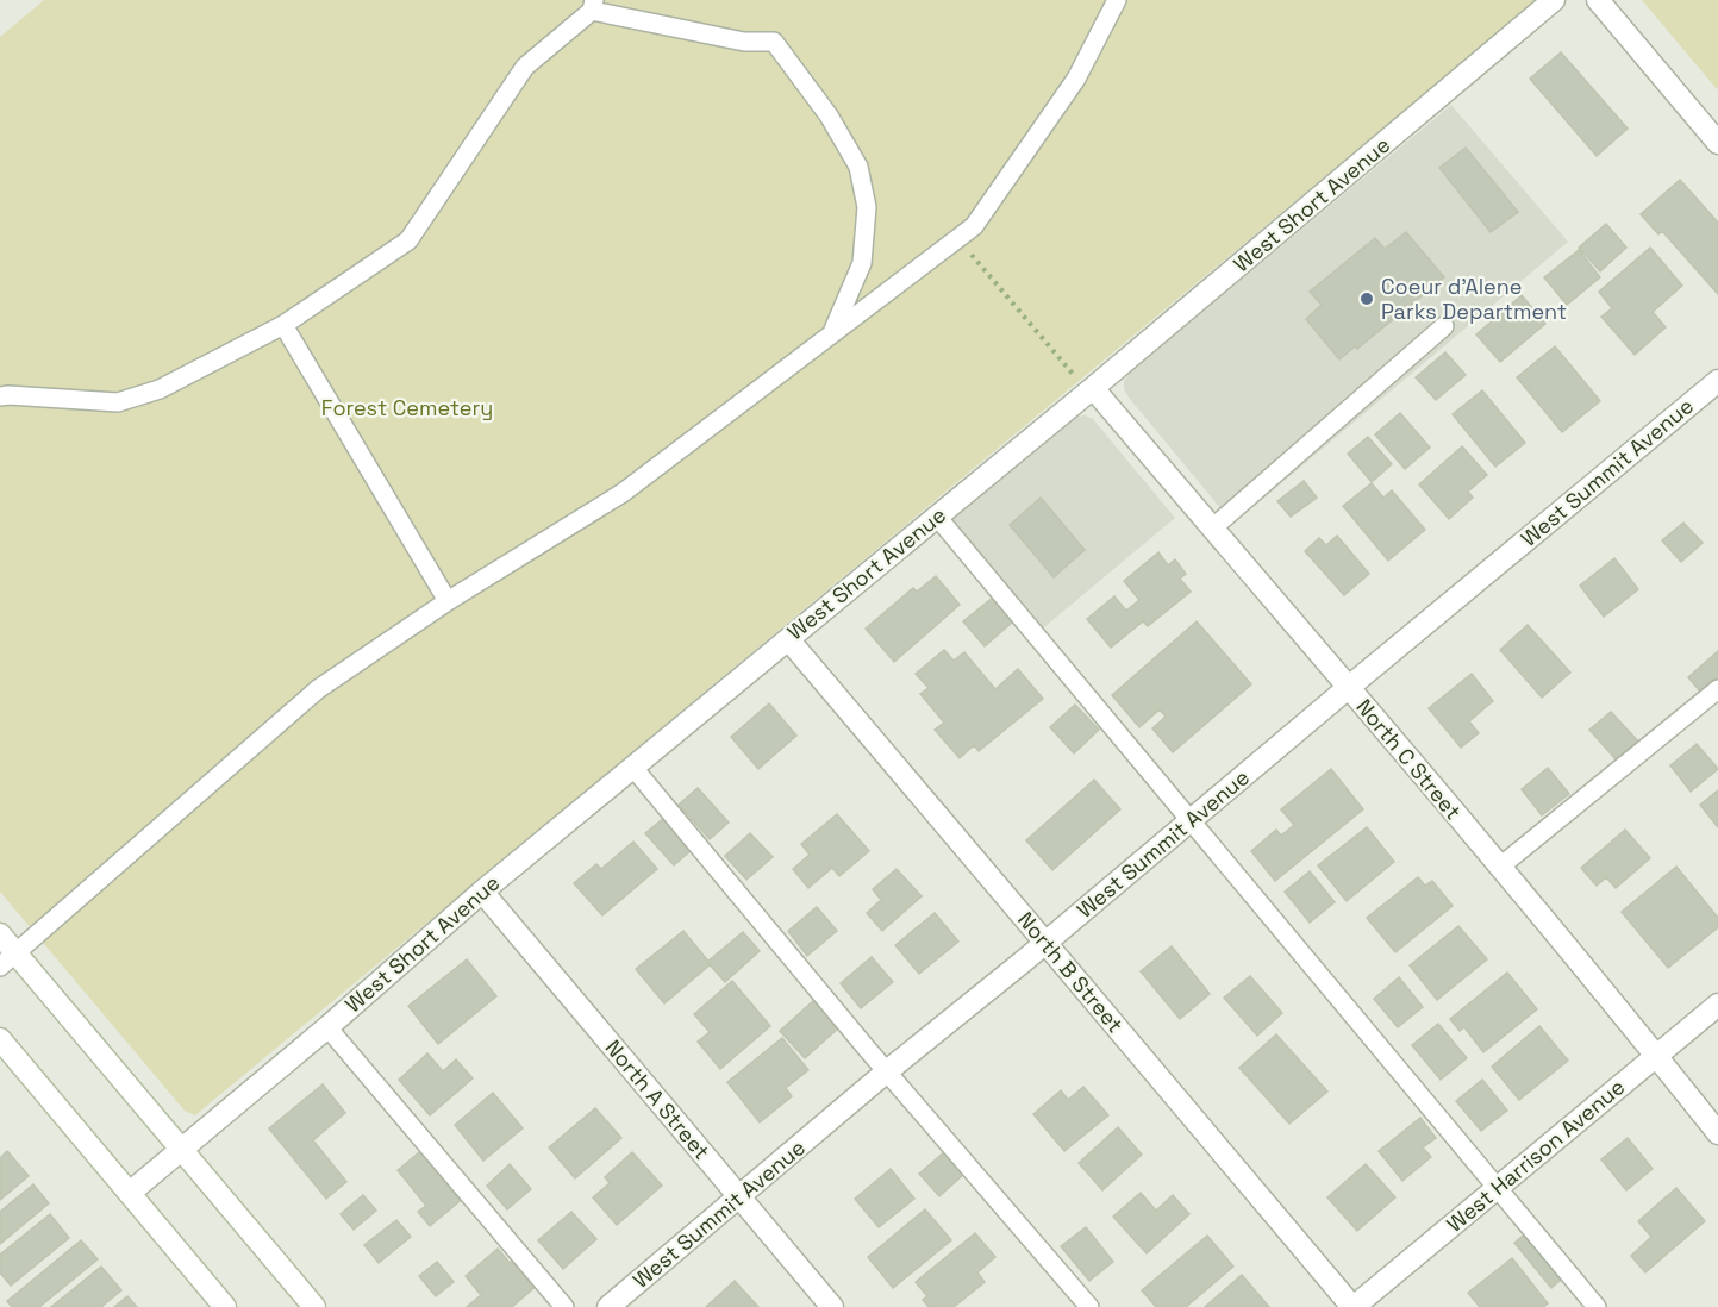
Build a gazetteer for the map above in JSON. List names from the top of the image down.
{
  "streets": {
    "street": [
      "West Short Avenue",
      "West Summit Avenue",
      "North C Street",
      "North B Street",
      "North A Street",
      "West Harrison Avenue"
    ]
  },
  "crossings": [
    ["West Short Avenue", "North C Street"],
    ["West Short Avenue", "North B Street"],
    ["West Short Avenue", "North A Street"],
    ["West Summit Avenue", "North C Street"],
    ["West Summit Avenue", "North B Street"],
    ["West Summit Avenue", "North A Street"],
    ["North C Street", "West Harrison Avenue"],
    ["North B Street", "West Harrison Avenue"]
  ],
  "parks": ["Forest Cemetery"],
  "places": ["Coeur d'Alene Parks Department"]
}
